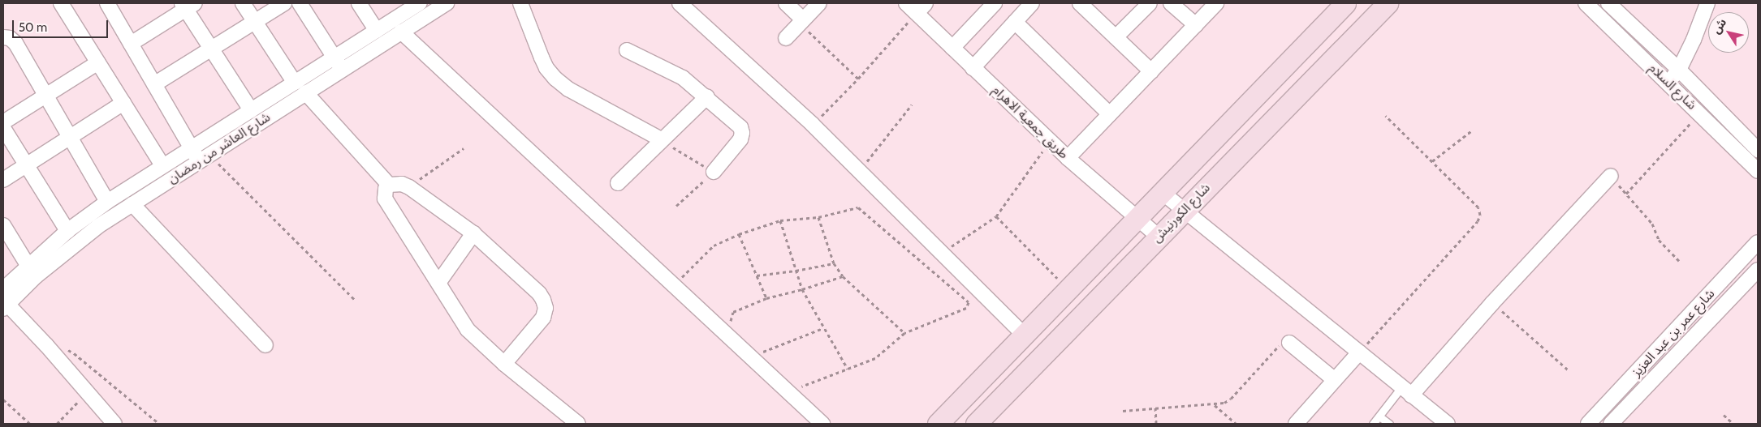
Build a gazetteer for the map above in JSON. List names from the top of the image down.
{
  "streets": {
    "main road": ["شارع الكورنيش"],
    "street": [
      "شارع السلام",
      "طريق جمعية الاهرام",
      "شارع العاشر من رمضان",
      "شارع عمر بن عبد العزيز"
    ]
  },
  "crossings": [
    ["طريق جمعية الاهرام", "شارع الكورنيش"]
  ],
  "scale_bar": "50 m",
  "north": "top left"
}
